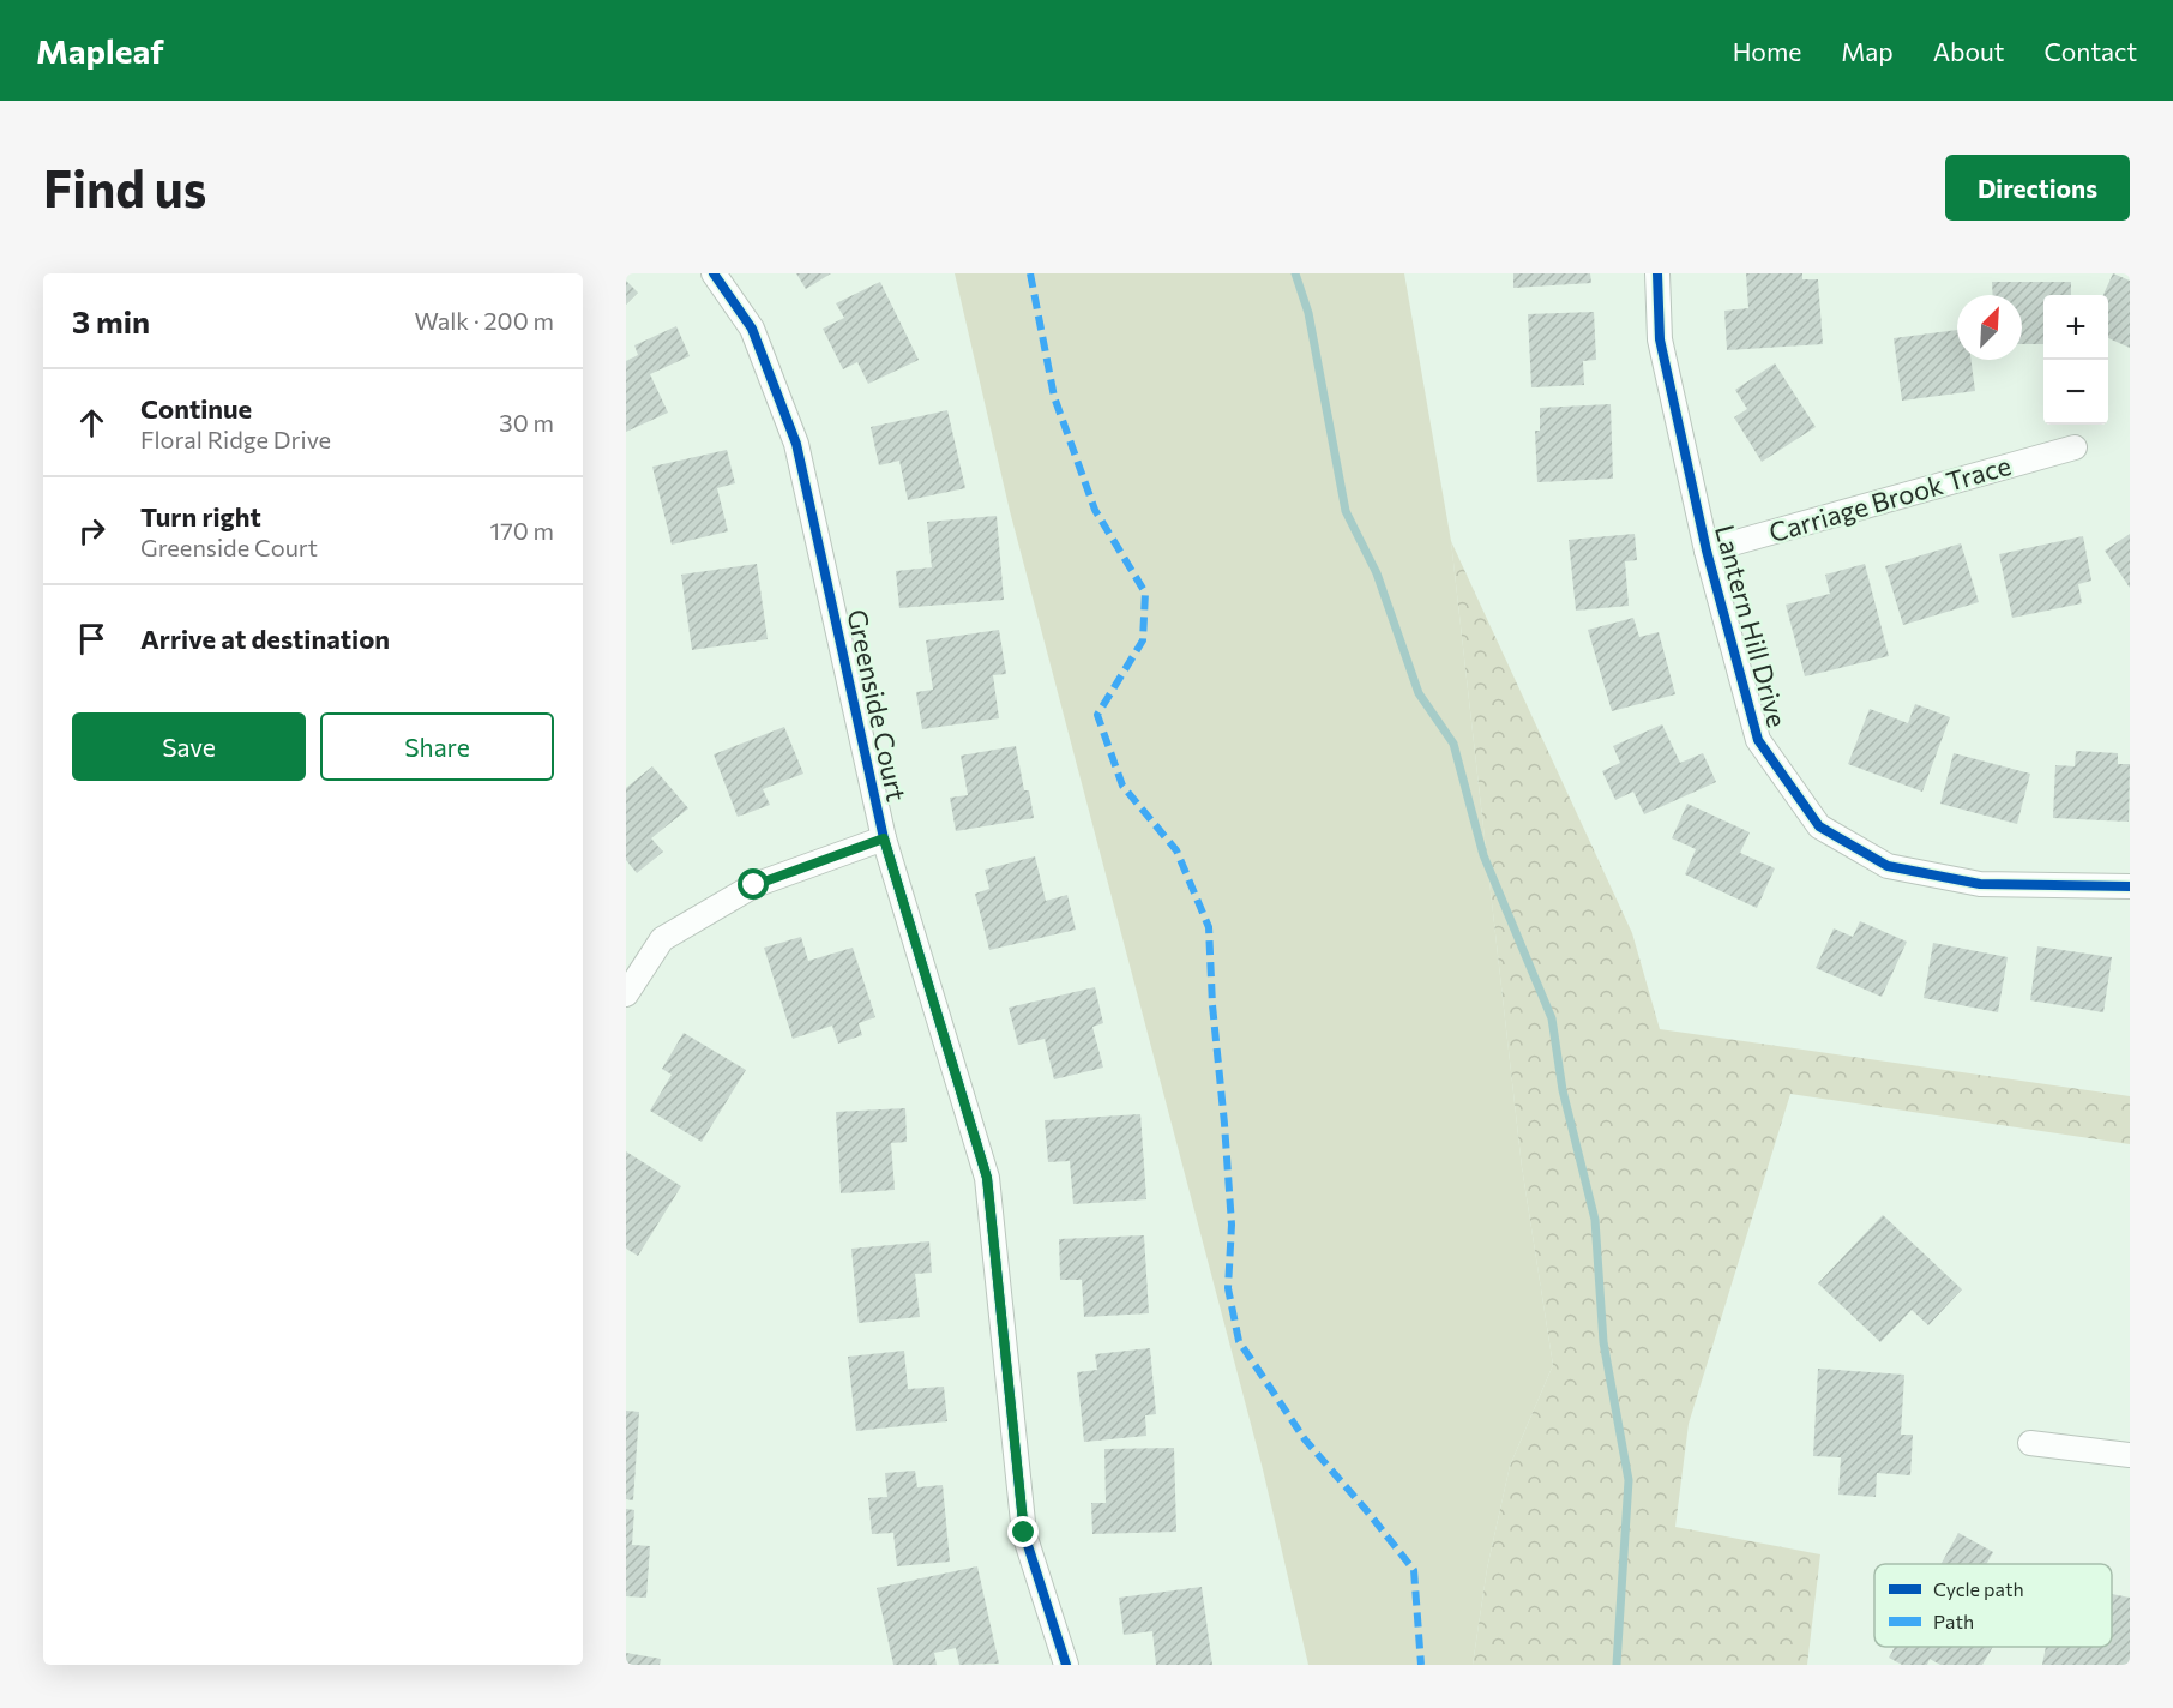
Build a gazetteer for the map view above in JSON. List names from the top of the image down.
{
  "streets": {
    "street": ["Carriage Brook Trace", "Lantern Hill Drive", "Greenside Court"]
  },
  "crossings": [
    ["Carriage Brook Trace", "Lantern Hill Drive"]
  ],
  "legend": ["Cycle path", "Path"],
  "north": "top right",
  "page": {
    "header": "Mapleaf",
    "nav": [
      "Home",
      "Map",
      "About",
      "Contact"
    ],
    "buttons": [
      "Directions",
      ["Save", "Share"]
    ],
    "title": "Find us",
    "heading": ["3 min", "Walk · 200 m"],
    "map_buttons": ["+", "−"],
    "list": [
      ["Continue", "Floral Ridge Drive", "30 m"],
      ["Turn right", "Greenside Court", "170 m"],
      "Arrive at destination"
    ]
  }
}
